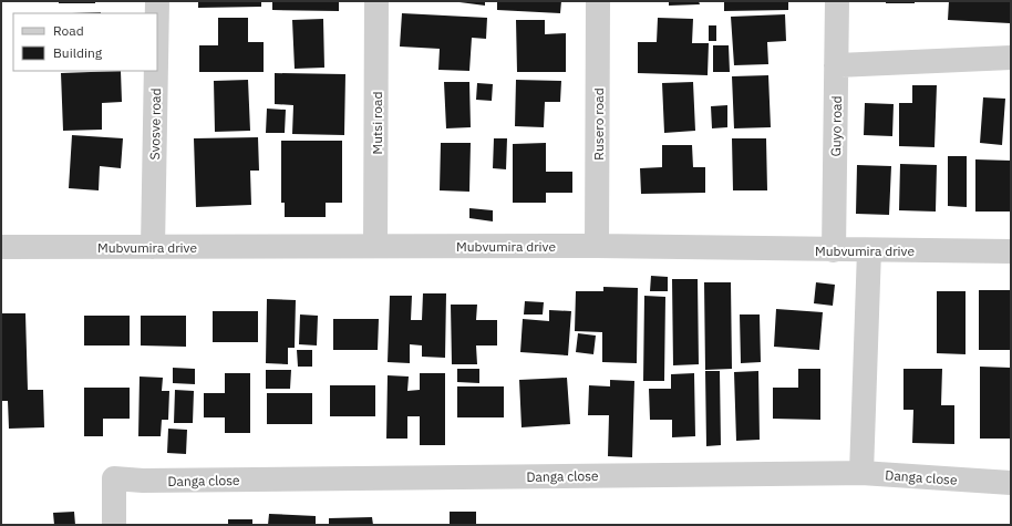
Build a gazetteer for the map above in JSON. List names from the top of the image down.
{
  "streets": {
    "street": [
      "Mutsi road",
      "Svosve road",
      "Rusero road",
      "Guyo road",
      "Mubvumira drive",
      "Danga close"
    ]
  },
  "crossings": [
    ["Mutsi road", "Mubvumira drive"],
    ["Svosve road", "Mubvumira drive"],
    ["Rusero road", "Mubvumira drive"],
    ["Guyo road", "Mubvumira drive"]
  ],
  "legend": ["Road", "Building"]
}
